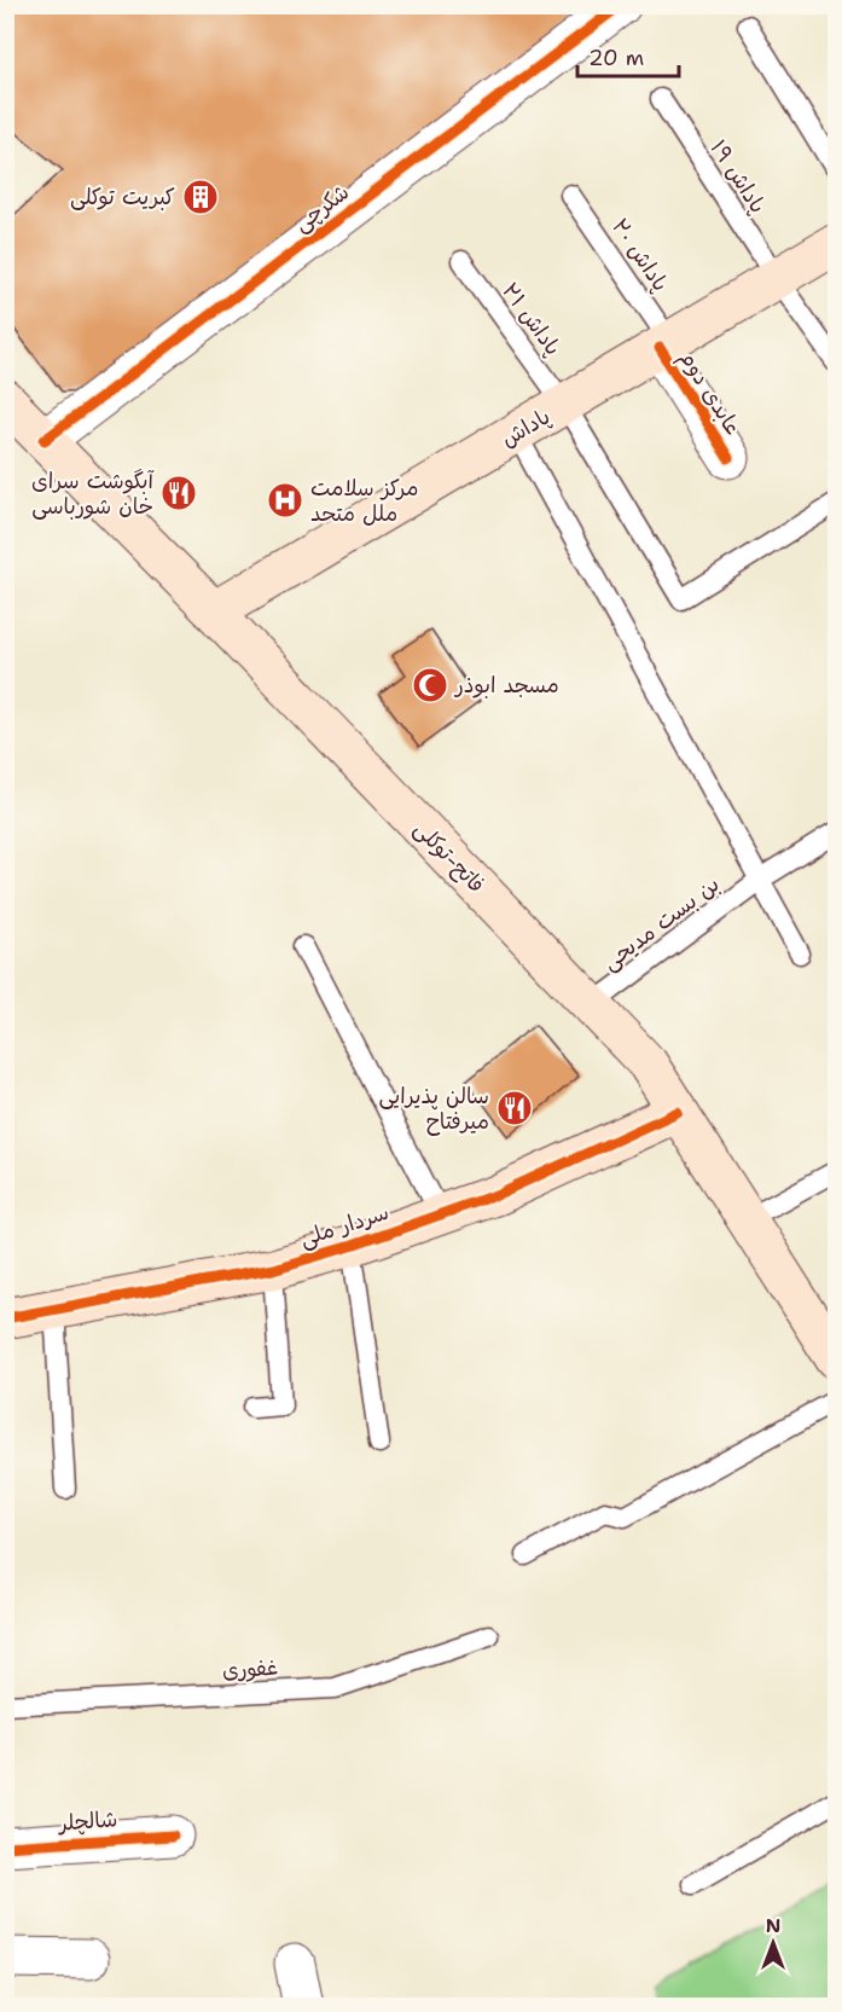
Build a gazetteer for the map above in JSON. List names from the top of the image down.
{
  "streets": {
    "main road": ["پاداش", "فاتح-توکلی", "سردار ملی"],
    "street": ["شکرچی", "عابدی دوم", "شالچلر"],
    "lane": [
      "پاداش ۱۹",
      "پاداش ۲۰",
      "پاداش ۲۱",
      "بن بست مدیحی",
      "غفوری"
    ]
  },
  "crossings": [
    ["پاداش ۱۹", "پاداش"],
    ["شکرچی", "فاتح-توکلی"],
    ["پاداش ۲۰", "عابدی دوم"],
    ["پاداش ۲۰", "پاداش"],
    ["پاداش ۲۱", "پاداش"],
    ["عابدی دوم", "پاداش"],
    ["پاداش", "فاتح-توکلی"],
    ["فاتح-توکلی", "بن بست مدیحی"],
    ["فاتح-توکلی", "سردار ملی"]
  ],
  "places": {
    "building": ["کبریت توکلی"],
    "restaurant": ["آبگوشت سرای خان شورباسی", "سالن پذیرایی میرفتاح"],
    "hospital": ["مرکز سلامت ملل متحد"],
    "mosque": ["مسجد ابوذر"]
  },
  "scale_bar": "20 m",
  "north": "top"
}
